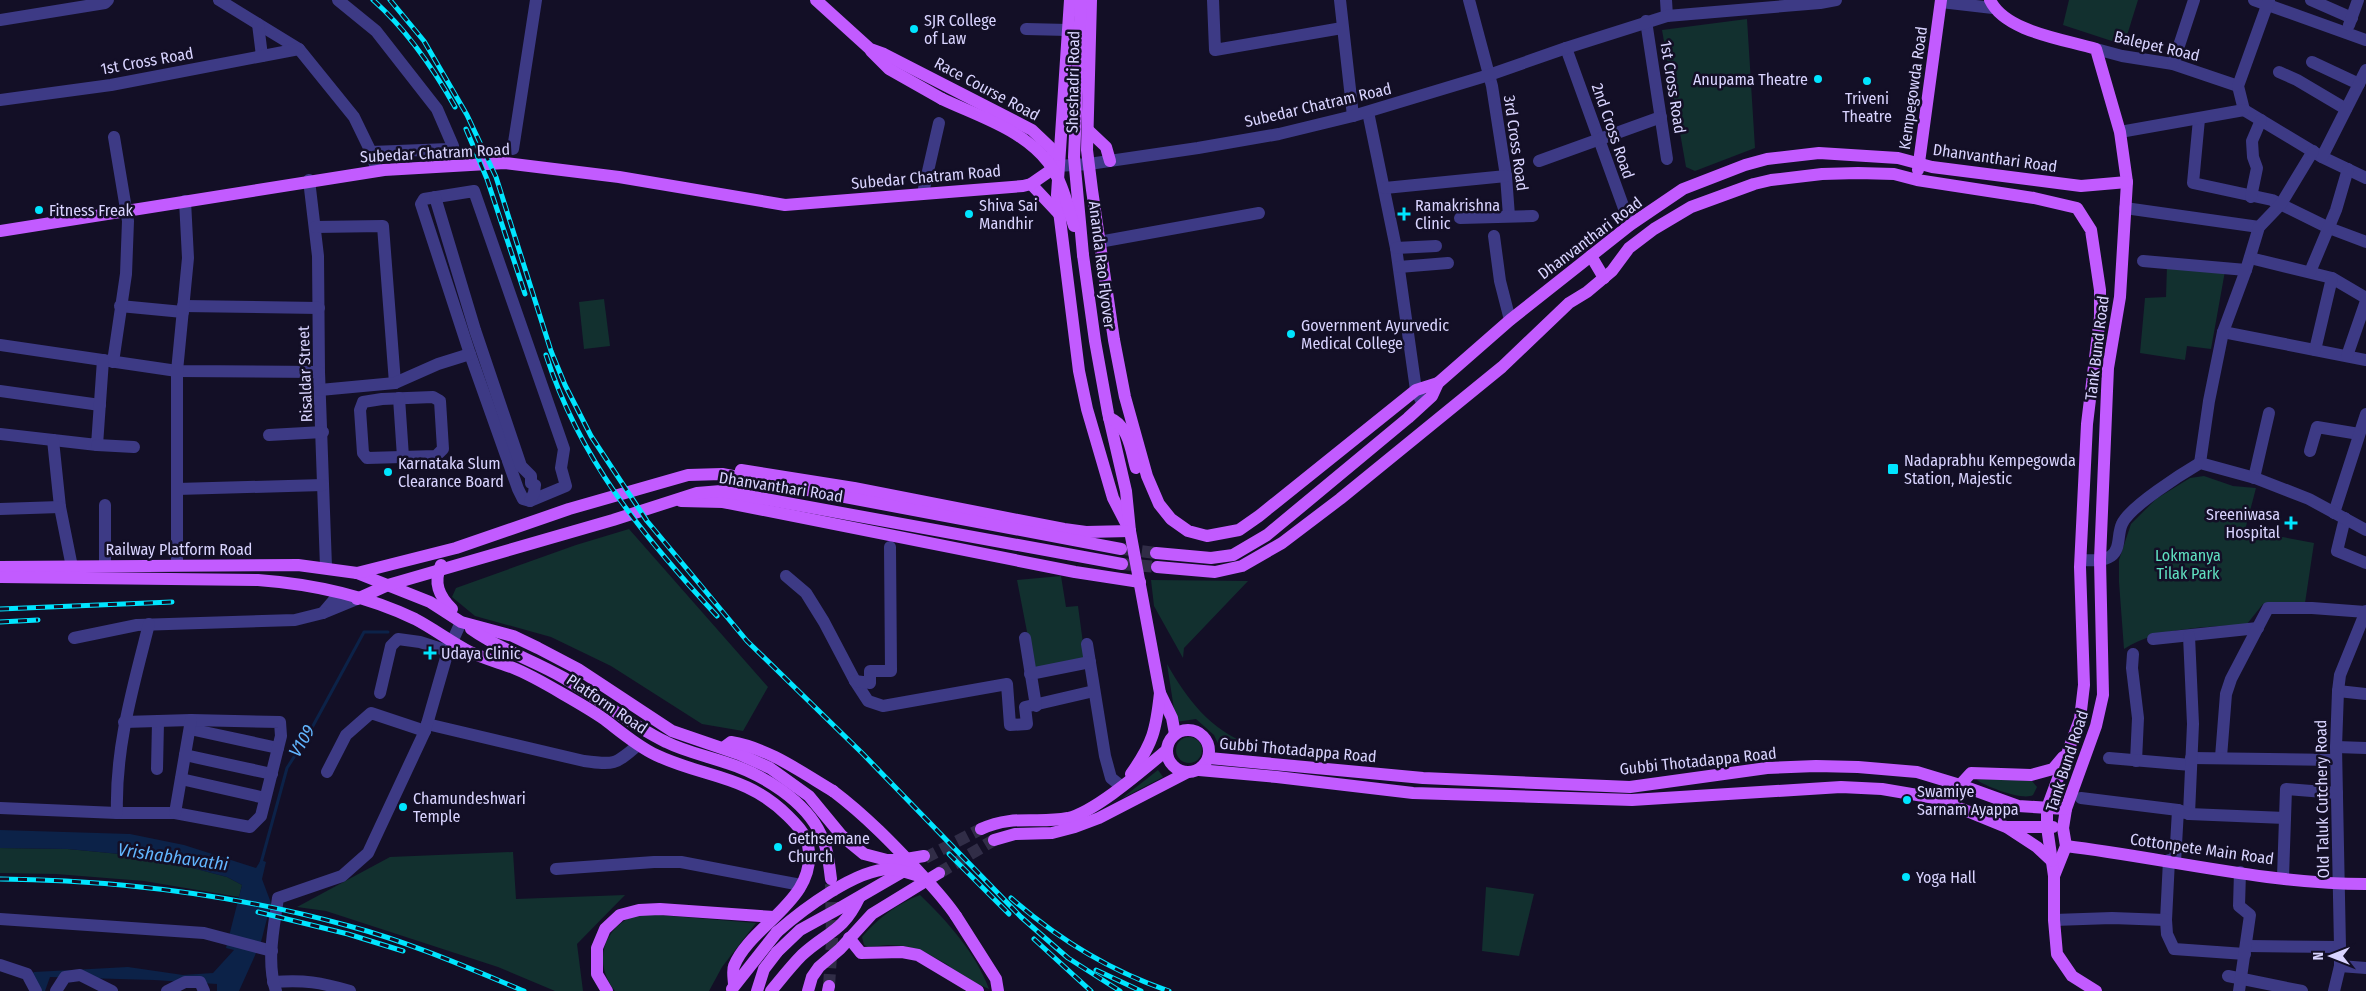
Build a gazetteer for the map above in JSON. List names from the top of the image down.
{
  "streets": {
    "main road": [
      "Sheshadri Road",
      "Kempegowda Road",
      "Race Course Road",
      "Subedar Chatram Road",
      "Dhanvanthari Road",
      "Ananda Rao Flyover",
      "Tank Bund Road",
      "Railway Platform Road",
      "Platform Road",
      "Gubbi Thotadappa Road",
      "Cottonpete Main Road"
    ],
    "street": [
      "Balepet Road",
      "1st Cross Road",
      "2nd Cross Road",
      "3rd Cross Road",
      "Risaldar Street",
      "Old Taluk Cutchery Road"
    ]
  },
  "crossings": [
    ["Balepet Road", "Tank Bund Road"],
    ["1st Cross Road", "Subedar Chatram Road"],
    ["Sheshadri Road", "Subedar Chatram Road"],
    ["Kempegowda Road", "Dhanvanthari Road"],
    ["Race Course Road", "Subedar Chatram Road"],
    ["Subedar Chatram Road", "2nd Cross Road"],
    ["Subedar Chatram Road", "3rd Cross Road"],
    ["Subedar Chatram Road", "Risaldar Street"],
    ["2nd Cross Road", "Dhanvanthari Road"],
    ["Dhanvanthari Road", "Tank Bund Road"],
    ["Dhanvanthari Road", "Railway Platform Road"],
    ["Dhanvanthari Road", "Platform Road"],
    ["Tank Bund Road", "Gubbi Thotadappa Road"],
    ["Risaldar Street", "Railway Platform Road"],
    ["Railway Platform Road", "Platform Road"],
    ["Old Taluk Cutchery Road", "Cottonpete Main Road"]
  ],
  "water": ["V109", "Vrishabhavathi"],
  "parks": ["Lokmanya Tilak Park"],
  "places": {
    "other": [
      "SJR College of Law",
      "Anupama Theatre",
      "Triveni Theatre",
      "Fitness Freak",
      "Shiva Sai Mandhir",
      "Government Ayurvedic Medical College",
      "Karnataka Slum Clearance Board",
      "Swamiye Sarnam Ayappa",
      "Chamundeshwari Temple",
      "Gethsemane Church",
      "Yoga Hall"
    ],
    "health": ["Ramakrishna Clinic", "Sreeniwasa Hospital", "Udaya Clinic"],
    "transit": ["Nadaprabhu Kempegowda Station, Majestic"]
  },
  "north": "left"
}
